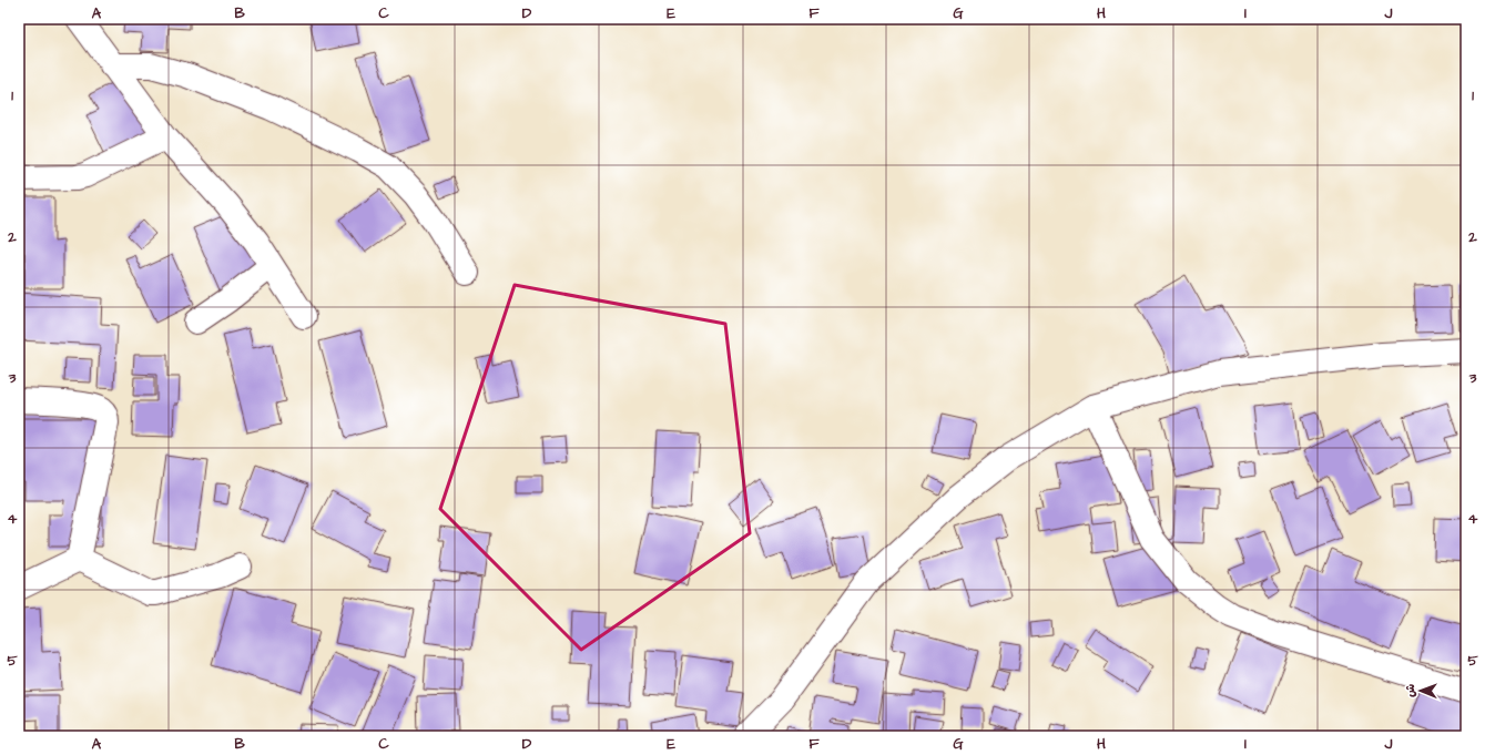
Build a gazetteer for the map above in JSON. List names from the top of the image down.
{
  "north": "left",
  "grid": {
    "columns": [
      "A",
      "B",
      "C",
      "D",
      "E",
      "F",
      "G",
      "H",
      "I",
      "J"
    ],
    "rows": [
      "1",
      "2",
      "3",
      "4",
      "5"
    ]
  }
}
